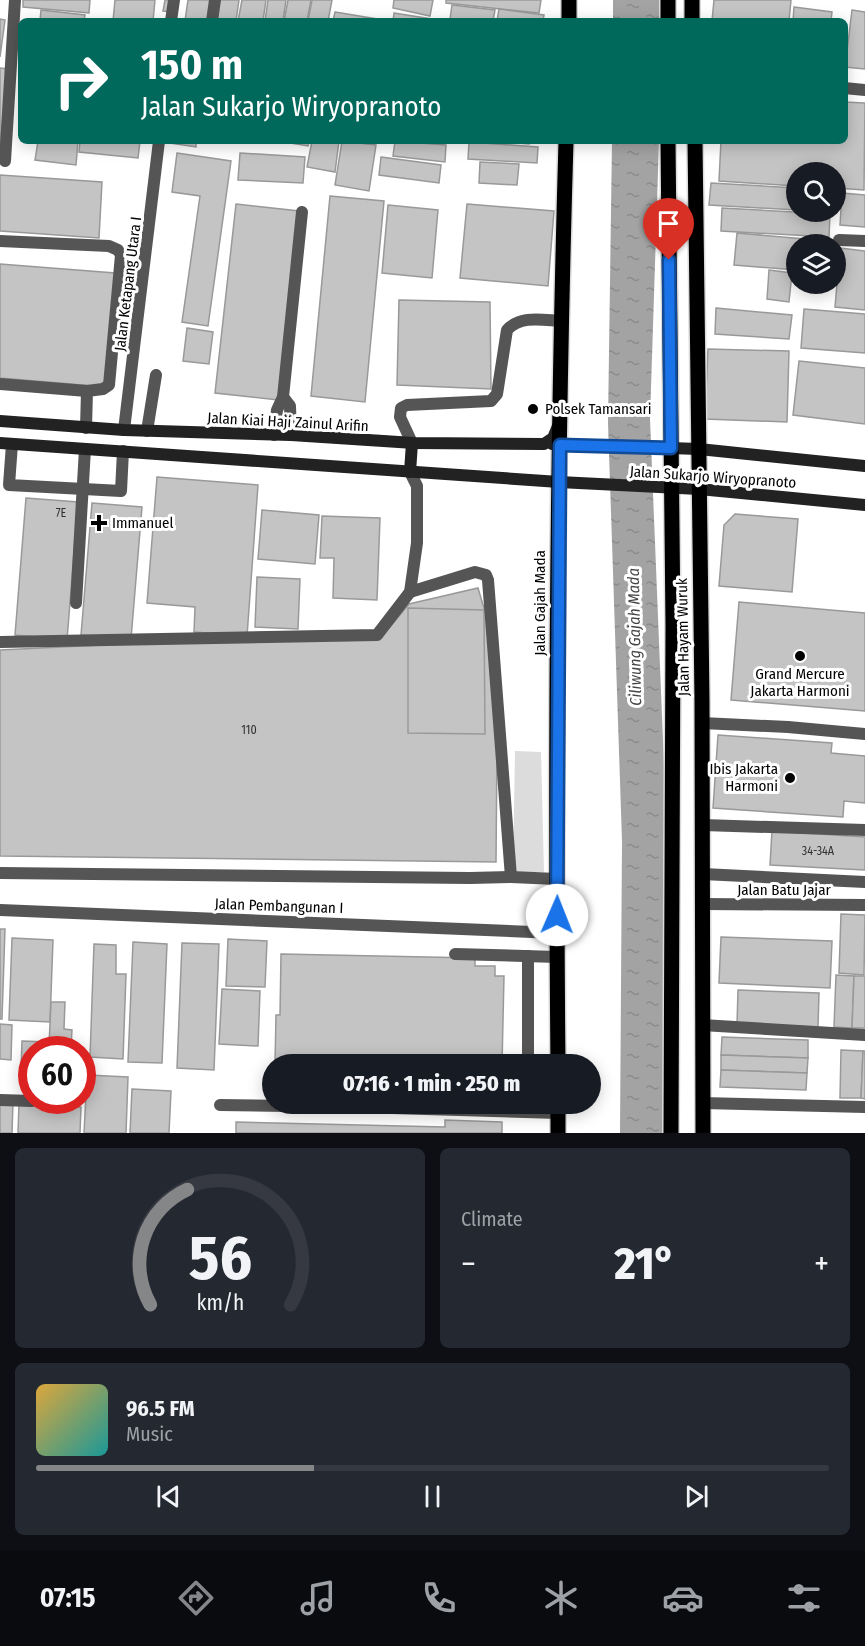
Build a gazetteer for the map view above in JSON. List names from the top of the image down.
{
  "streets": {
    "main road": [
      "Jalan Kiai Haji Zainul Arifin",
      "Jalan Sukarjo Wiryopranoto",
      "Jalan Gajah Mada",
      "Jalan Hayam Wuruk"
    ],
    "street": ["Jalan Ketapang Utara I", "Jalan Batu Jajar", "Jalan Pembangunan I"]
  },
  "crossings": [
    ["Jalan Ketapang Utara I", "Jalan Kiai Haji Zainul Arifin"],
    ["Jalan Kiai Haji Zainul Arifin", "Jalan Sukarjo Wiryopranoto"],
    ["Jalan Kiai Haji Zainul Arifin", "Jalan Gajah Mada"],
    ["Jalan Sukarjo Wiryopranoto", "Jalan Gajah Mada"],
    ["Jalan Sukarjo Wiryopranoto", "Jalan Hayam Wuruk"],
    ["Jalan Gajah Mada", "Jalan Pembangunan I"],
    ["Jalan Hayam Wuruk", "Jalan Batu Jajar"]
  ],
  "water": ["Ciliwung Gajah Mada"],
  "places": {
    "other": ["Polsek Tamansari", "Grand Mercure Jakarta Harmoni", "Ibis Jakarta Harmoni"],
    "health": ["Immanuel"]
  },
  "house_numbers": ["7E", "110", "34-34A"],
  "page": {
    "turn": ["150 m", "Jalan Sukarjo Wiryopranoto"],
    "limit": "60",
    "trip": "07:16 · 1 min · 250 m",
    "tile": "Climate",
    "heat": ["−", "21°", "+"],
    "song": ["96.5 FM", "Music"],
    "tabs": "07:15",
    "gauge": ["56", "km/h"]
  }
}
